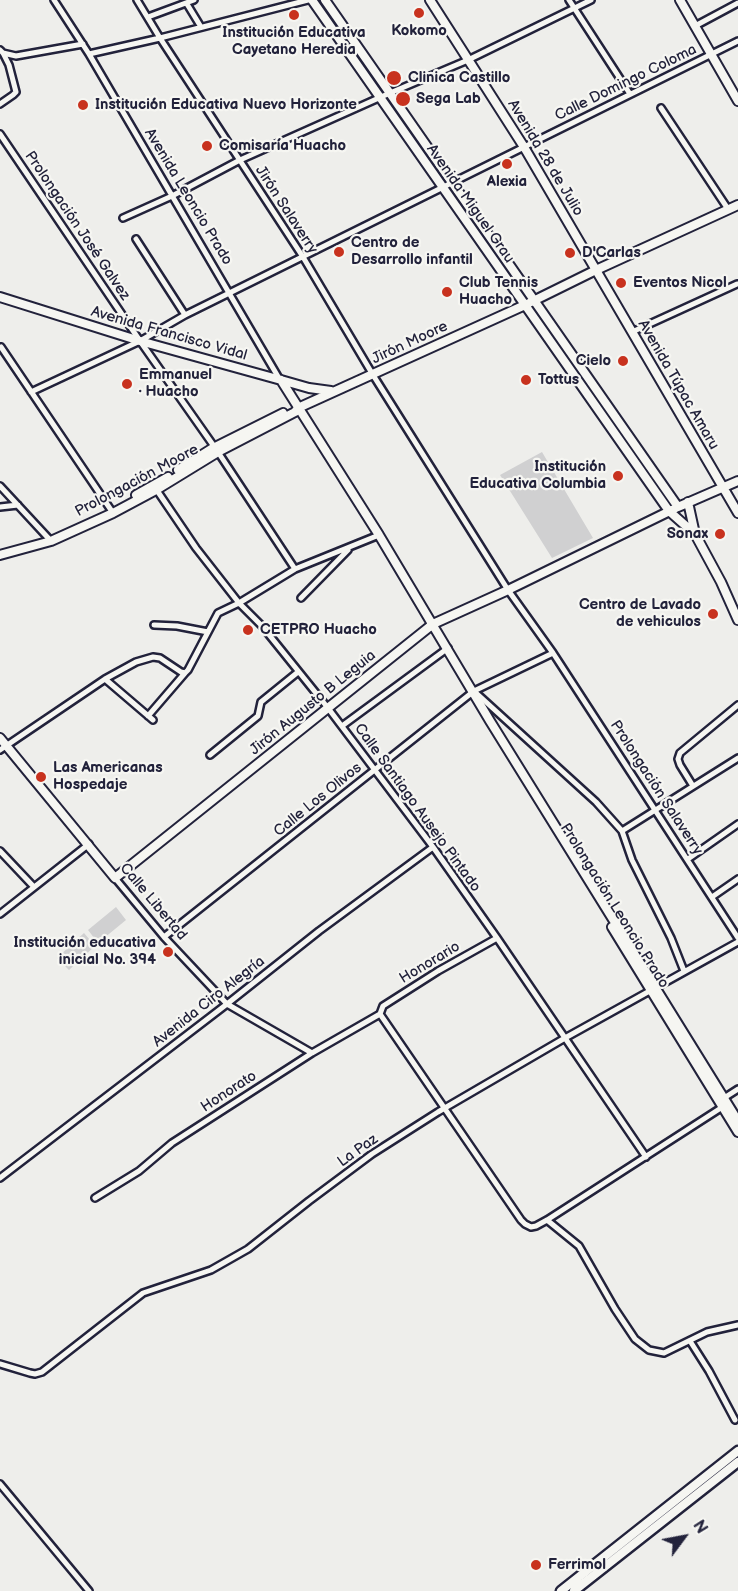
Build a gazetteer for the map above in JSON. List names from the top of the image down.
{
  "streets": {
    "street": [
      "Calle Domingo Coloma",
      "Avenida 28 de Julio",
      "Avenida Leoncio Prado",
      "Avenida Miguel Grau",
      "Jirón Salaverry",
      "Prolongación José Galvez",
      "Avenida Francisco Vidal",
      "Jirón Moore",
      "Avenida Túpac Amaru",
      "Prolongación Moore",
      "Jirón Augusto B Leguia",
      "Prolongación Salaverry",
      "Calle Los Olivos",
      "Calle Santiago Ausejo Pintado",
      "Calle Libertad",
      "Prolongación Leoncio Prado",
      "Honorario",
      "Avenida Ciro Alegría",
      "Honorato",
      "La Paz"
    ]
  },
  "crossings": [
    ["Calle Domingo Coloma", "Avenida 28 de Julio"],
    ["Calle Domingo Coloma", "Avenida Leoncio Prado"],
    ["Calle Domingo Coloma", "Avenida Miguel Grau"],
    ["Calle Domingo Coloma", "Jirón Salaverry"],
    ["Calle Domingo Coloma", "Prolongación José Galvez"],
    ["Calle Domingo Coloma", "Avenida Francisco Vidal"],
    ["Avenida 28 de Julio", "Jirón Moore"],
    ["Avenida 28 de Julio", "Avenida Túpac Amaru"],
    ["Avenida Leoncio Prado", "Avenida Francisco Vidal"],
    ["Avenida Leoncio Prado", "Jirón Moore"],
    ["Avenida Leoncio Prado", "Prolongación Leoncio Prado"],
    ["Avenida Miguel Grau", "Jirón Moore"],
    ["Avenida Miguel Grau", "Jirón Augusto B Leguia"],
    ["Jirón Salaverry", "Jirón Moore"],
    ["Jirón Salaverry", "Jirón Augusto B Leguia"],
    ["Jirón Salaverry", "Prolongación Salaverry"],
    ["Prolongación José Galvez", "Avenida Francisco Vidal"],
    ["Prolongación José Galvez", "Jirón Moore"],
    ["Prolongación José Galvez", "Prolongación Moore"],
    ["Avenida Francisco Vidal", "Jirón Moore"],
    ["Jirón Moore", "Avenida Túpac Amaru"],
    ["Jirón Moore", "Prolongación Moore"],
    ["Jirón Moore", "Prolongación Leoncio Prado"],
    ["Avenida Túpac Amaru", "Jirón Augusto B Leguia"],
    ["Prolongación Moore", "Calle Santiago Ausejo Pintado"],
    ["Jirón Augusto B Leguia", "Prolongación Salaverry"],
    ["Jirón Augusto B Leguia", "Calle Santiago Ausejo Pintado"],
    ["Jirón Augusto B Leguia", "Calle Libertad"],
    ["Jirón Augusto B Leguia", "Prolongación Leoncio Prado"],
    ["Prolongación Salaverry", "Calle Los Olivos"],
    ["Prolongación Salaverry", "La Paz"],
    ["Calle Los Olivos", "Calle Santiago Ausejo Pintado"],
    ["Calle Los Olivos", "Calle Libertad"],
    ["Calle Los Olivos", "Prolongación Leoncio Prado"],
    ["Calle Santiago Ausejo Pintado", "Honorario"],
    ["Calle Santiago Ausejo Pintado", "Avenida Ciro Alegría"],
    ["Calle Santiago Ausejo Pintado", "La Paz"],
    ["Calle Libertad", "Avenida Ciro Alegría"],
    ["Calle Libertad", "Honorato"],
    ["Prolongación Leoncio Prado", "La Paz"],
    ["Honorario", "Honorato"]
  ],
  "places": [
    "Kokomo",
    "Institución Educativa Cayetano Heredia",
    "Clinica Castillo",
    "Sega Lab",
    "Institución Educativa Nuevo Horizonte",
    "Comisaría Huacho",
    "Alexia",
    "Centro de Desarrollo infantil",
    "D'Carlas",
    "Eventos Nicol",
    "Club Tennis Huacho",
    "Cielo",
    "Tottus",
    "Emmanuel · Huacho",
    "Institución Educativa Columbia",
    "Sonax",
    "Centro de Lavado de vehiculos",
    "CETPRO Huacho",
    "Las Americanas Hospedaje",
    "Institución educativa inicial No. 394",
    "Ferrimol"
  ],
  "north": "top right"
}
